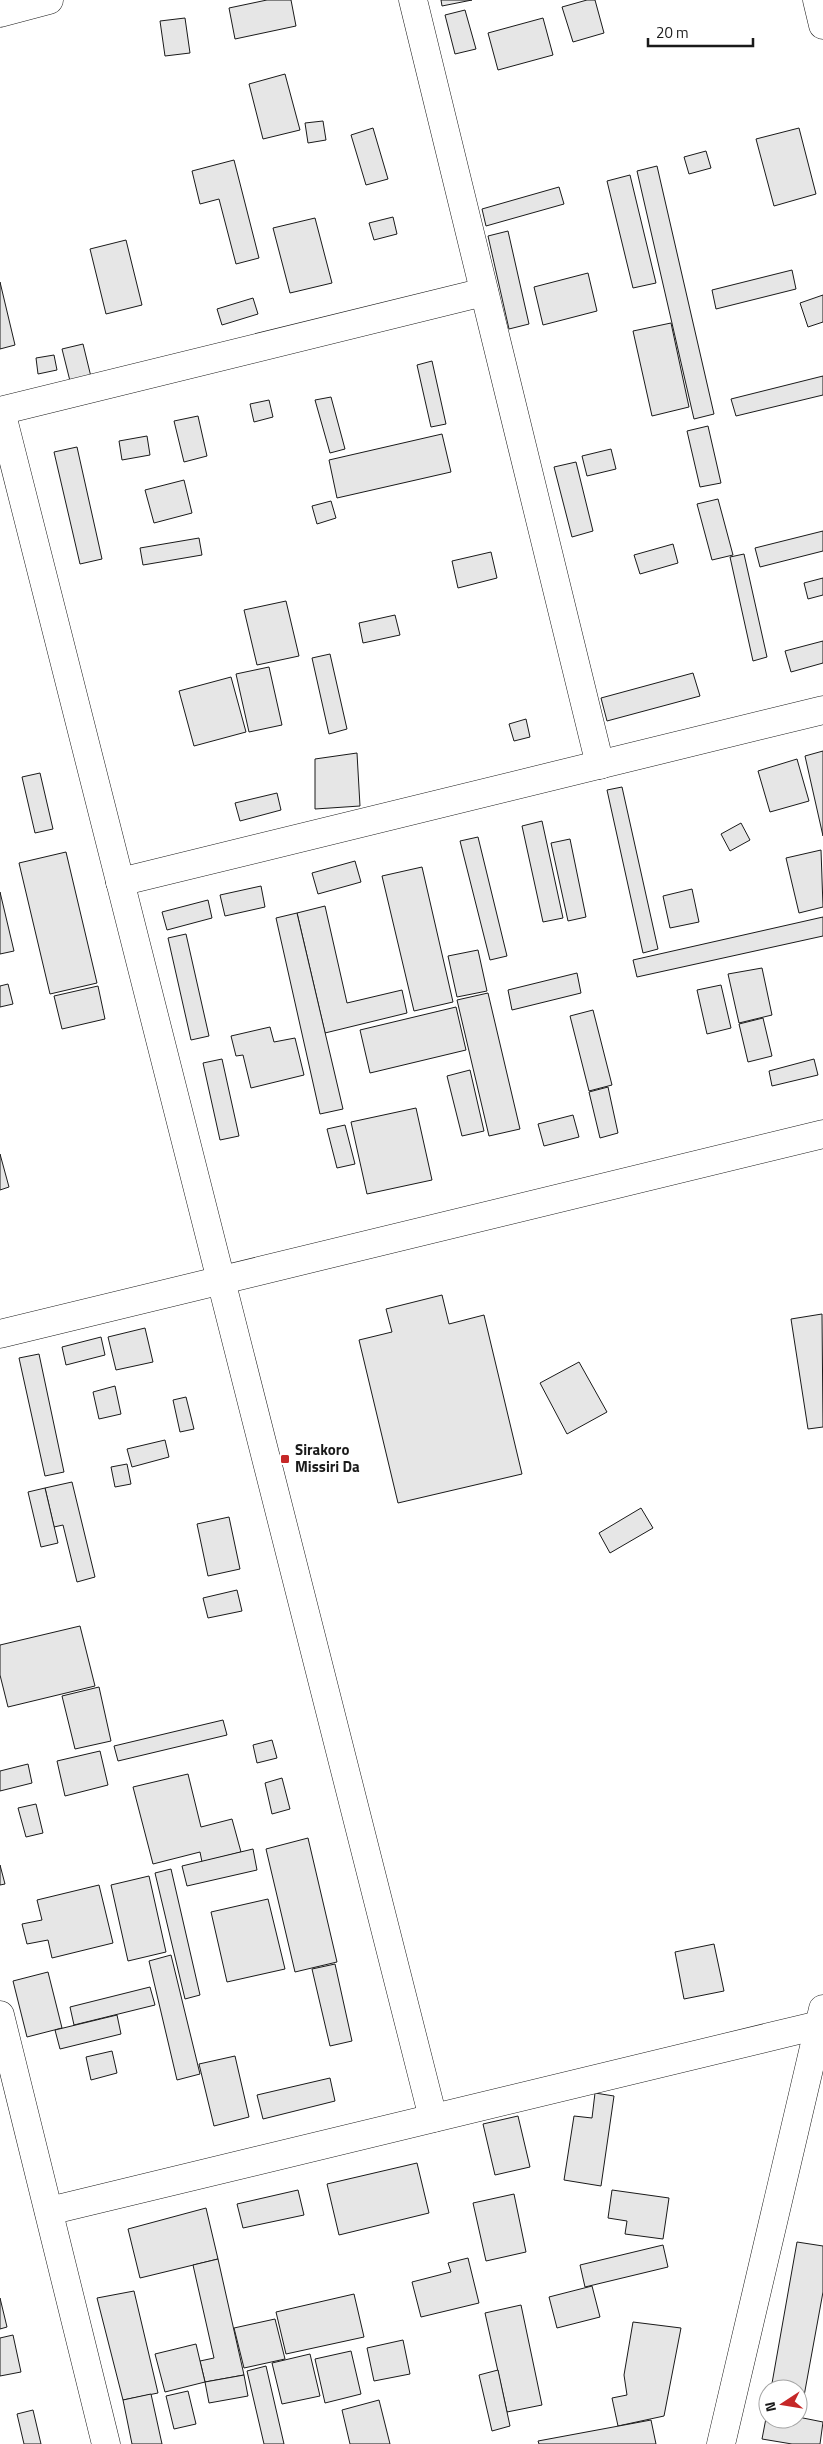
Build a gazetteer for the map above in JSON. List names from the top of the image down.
{
  "places": {
    "transit": ["Sirakoro Missiri Da"]
  },
  "scale_bar": "20 m",
  "north": "left"
}
